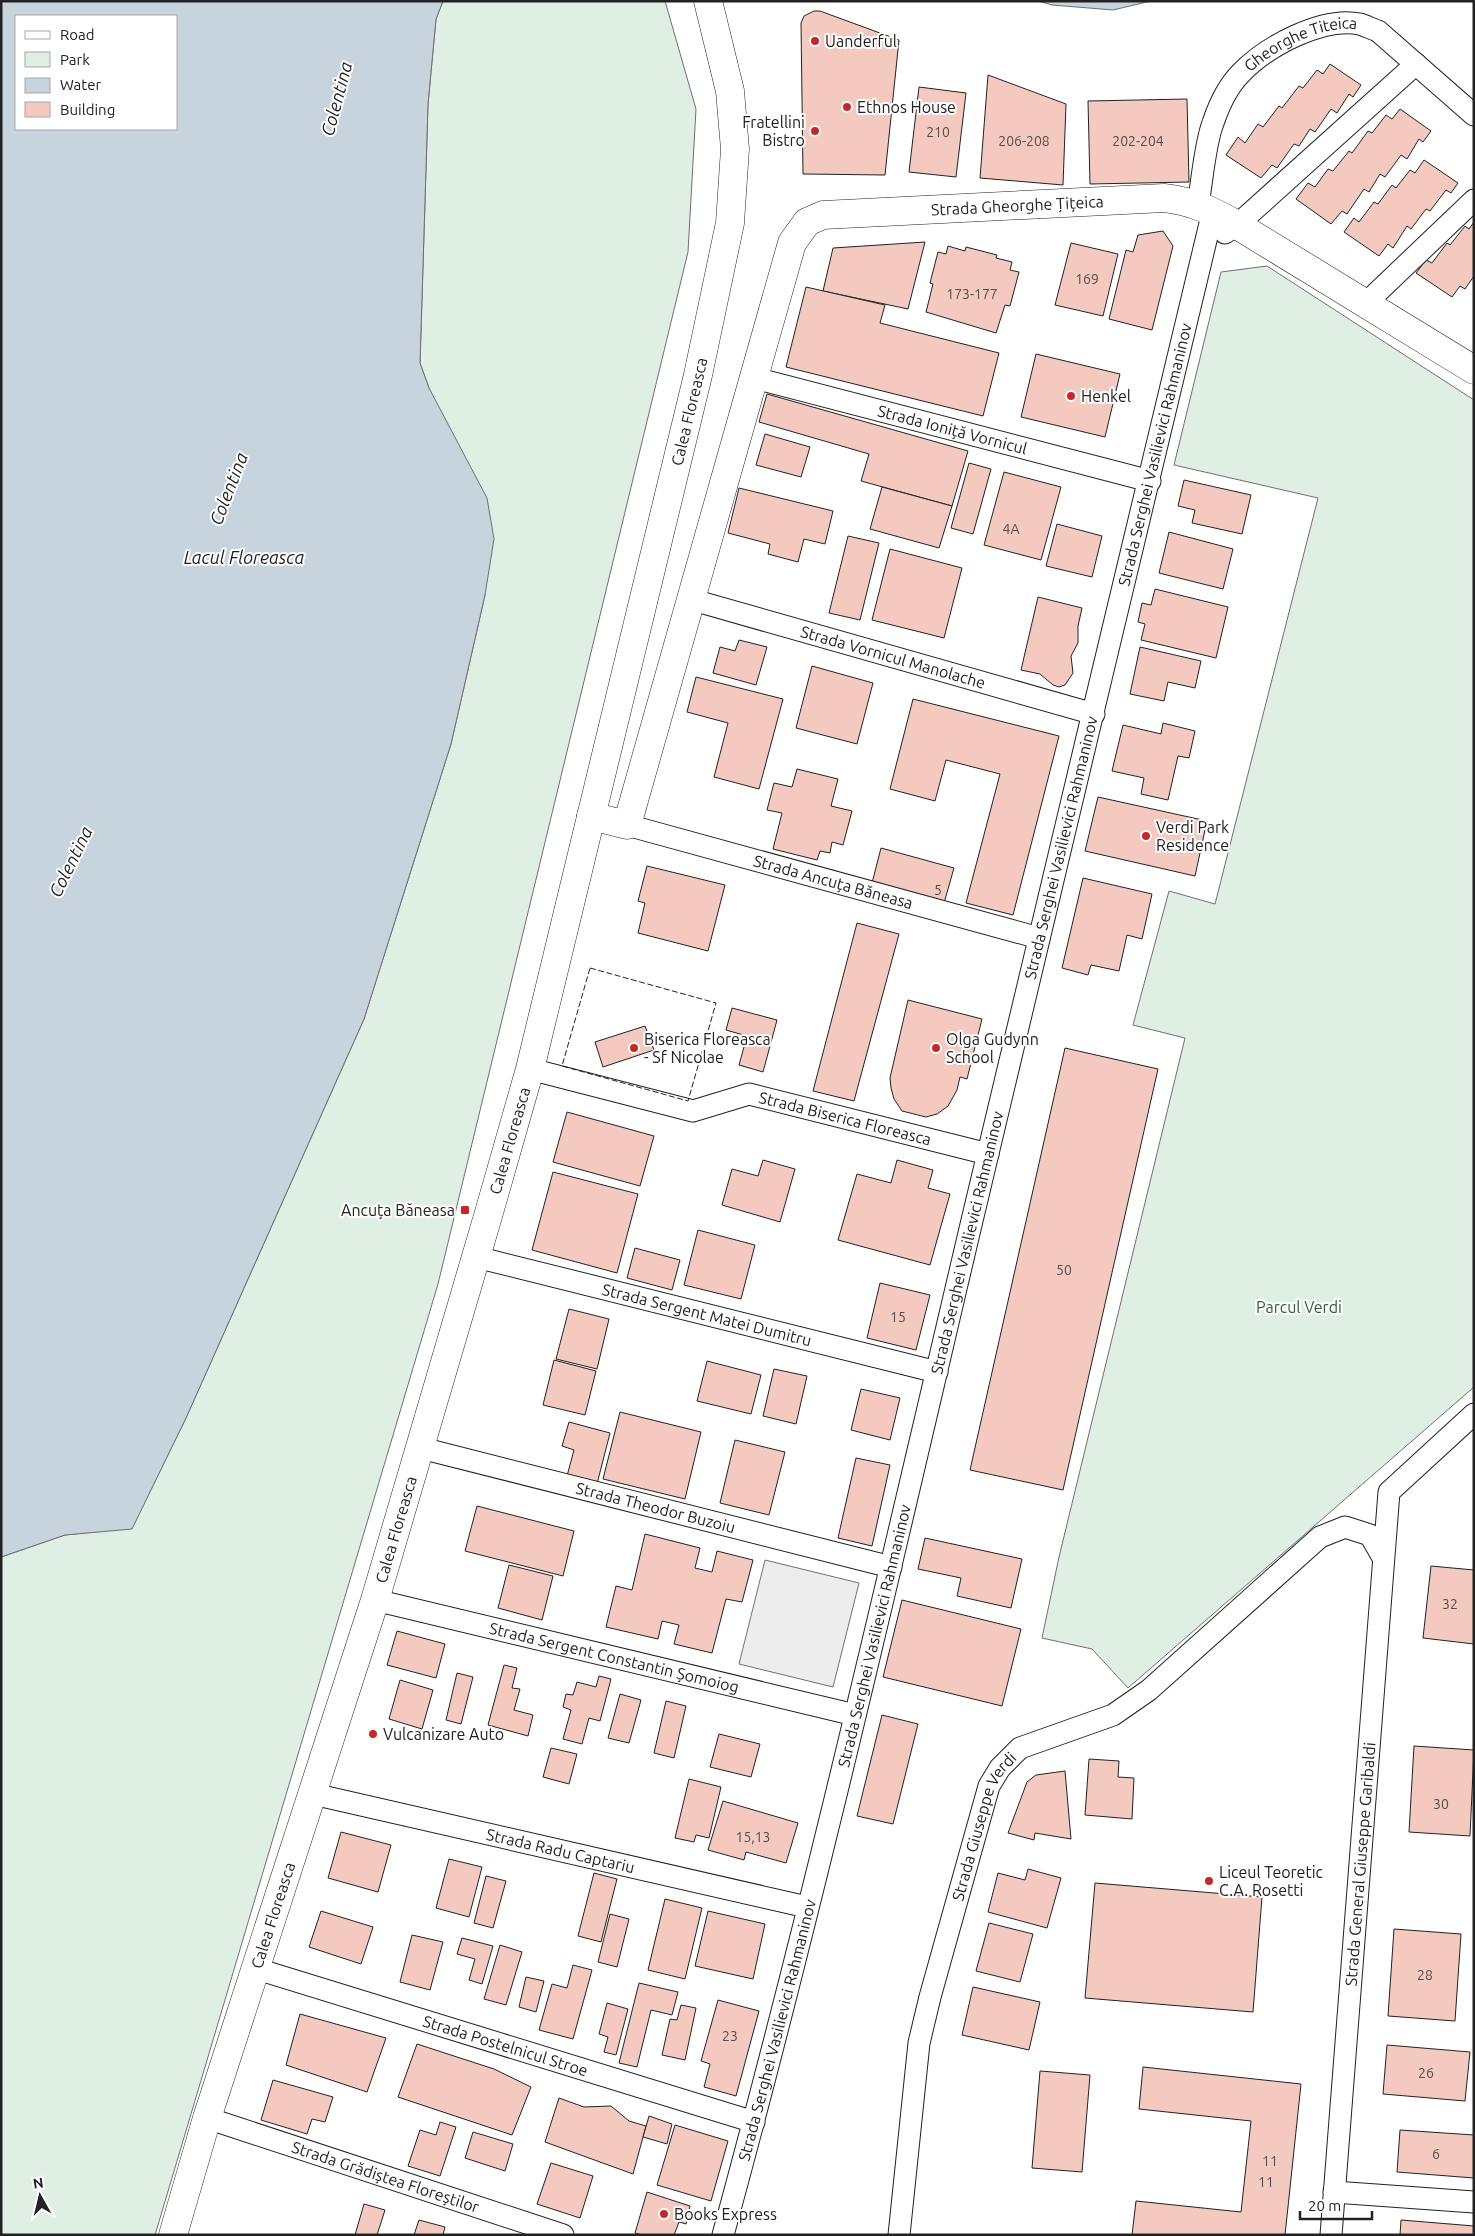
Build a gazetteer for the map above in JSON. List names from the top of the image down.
{
  "streets": {
    "main road": ["Strada Gheorghe Țițeica", "Calea Floreasca"],
    "street": [
      "Gheorghe Titeica",
      "Strada Ioniță Vornicul",
      "Strada Serghei Vasilievici Rahmaninov",
      "Strada Vornicul Manolache",
      "Strada Ancuța Băneasa",
      "Strada Biserica Floreasca",
      "Strada Sergent Matei Dumitru",
      "Strada Theodor Buzoiu",
      "Strada Sergent Constantin Șomoiog",
      "Strada Giuseppe Verdi",
      "Strada Radu Captariu",
      "Strada General Giuseppe Garibaldi",
      "Strada Postelnicul Stroe",
      "Strada Grădiștea Floreștilor"
    ]
  },
  "crossings": [
    ["Gheorghe Titeica", "Strada Gheorghe Țițeica"],
    ["Gheorghe Titeica", "Strada Serghei Vasilievici Rahmaninov"],
    ["Strada Gheorghe Țițeica", "Strada Ioniță Vornicul"],
    ["Strada Gheorghe Țițeica", "Strada Serghei Vasilievici Rahmaninov"],
    ["Calea Floreasca", "Strada Biserica Floreasca"],
    ["Calea Floreasca", "Strada Sergent Matei Dumitru"],
    ["Calea Floreasca", "Strada Theodor Buzoiu"],
    ["Calea Floreasca", "Strada Sergent Constantin Șomoiog"],
    ["Calea Floreasca", "Strada Radu Captariu"],
    ["Calea Floreasca", "Strada Postelnicul Stroe"],
    ["Calea Floreasca", "Strada Grădiștea Floreștilor"],
    ["Strada Ioniță Vornicul", "Strada Serghei Vasilievici Rahmaninov"],
    ["Strada Serghei Vasilievici Rahmaninov", "Strada Vornicul Manolache"],
    ["Strada Serghei Vasilievici Rahmaninov", "Strada Ancuța Băneasa"],
    ["Strada Serghei Vasilievici Rahmaninov", "Strada Biserica Floreasca"],
    ["Strada Serghei Vasilievici Rahmaninov", "Strada Sergent Matei Dumitru"],
    ["Strada Serghei Vasilievici Rahmaninov", "Strada Theodor Buzoiu"],
    ["Strada Serghei Vasilievici Rahmaninov", "Strada Sergent Constantin Șomoiog"],
    ["Strada Serghei Vasilievici Rahmaninov", "Strada Radu Captariu"],
    ["Strada Serghei Vasilievici Rahmaninov", "Strada Postelnicul Stroe"],
    ["Strada Giuseppe Verdi", "Strada General Giuseppe Garibaldi"]
  ],
  "water": ["Colentina", "Lacul Floreasca"],
  "parks": ["Parcul Verdi"],
  "places": {
    "other": [
      "Uanderful",
      "Ethnos House",
      "Fratellini Bistro",
      "Henkel",
      "Verdi Park Residence",
      "Biserica Floreasca - Sf Nicolae",
      "Olga Gudynn School",
      "Vulcanizare Auto",
      "Liceul Teoretic C.A. Rosetti",
      "Books Express"
    ],
    "transit": ["Ancuța Băneasa"]
  },
  "house_numbers": [
    "210",
    "206-208",
    "202-204",
    "169",
    "173-177",
    "4A",
    "5",
    "50",
    "15",
    "32",
    "30",
    "15,13",
    "28",
    "23",
    "26",
    "6",
    "11",
    "11"
  ],
  "legend": [
    "Road",
    "Park",
    "Water",
    "Building"
  ],
  "scale_bar": "20 m",
  "north": "top"
}
